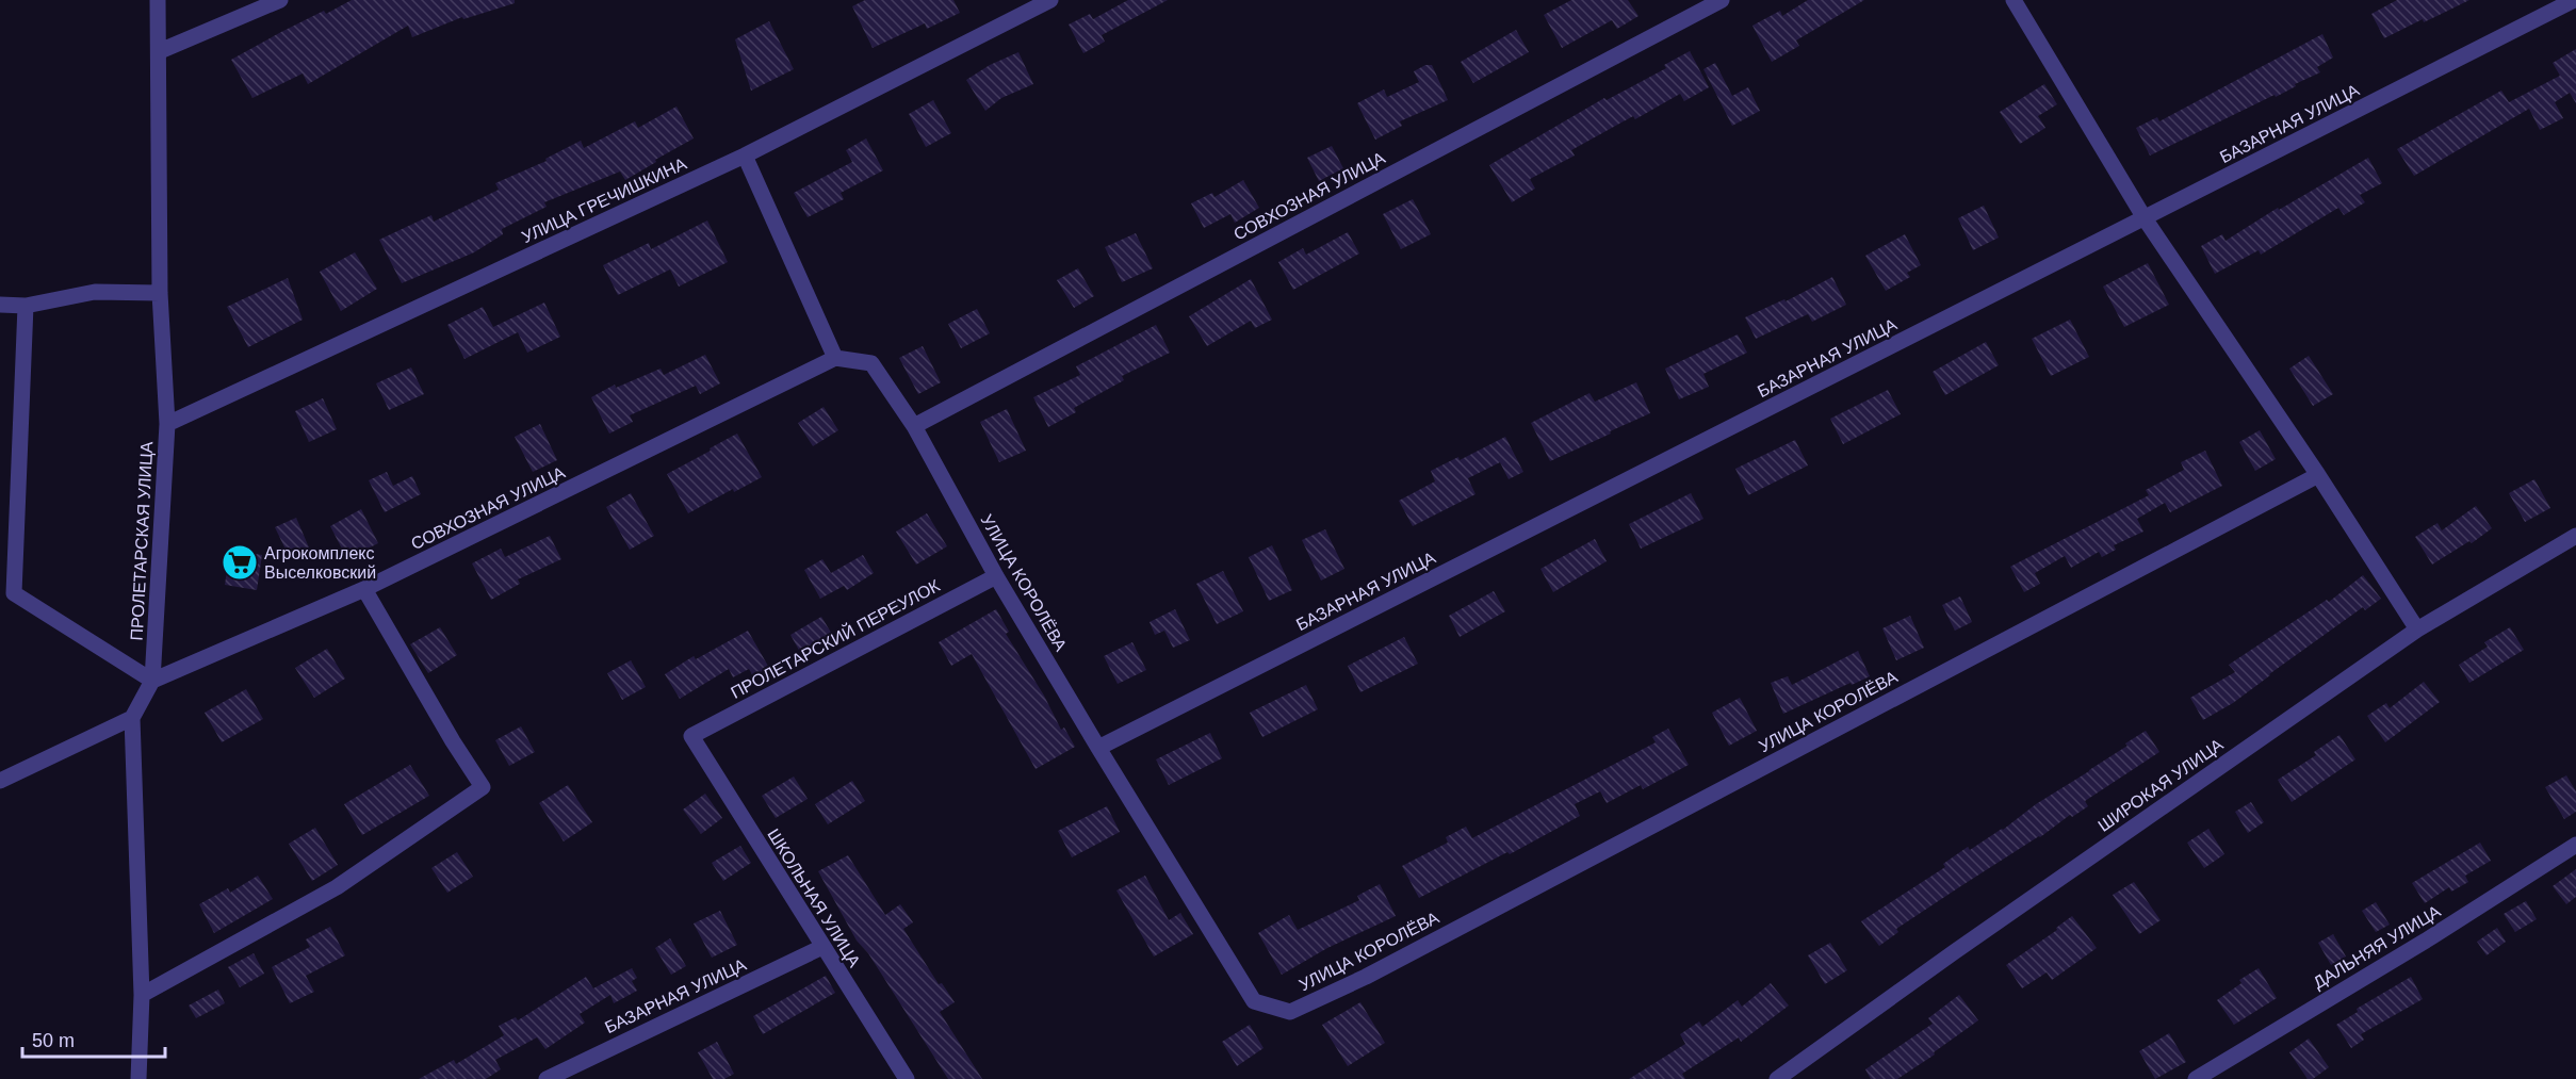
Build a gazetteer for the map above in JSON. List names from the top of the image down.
{
  "streets": {
    "street": [
      "БАЗАРНАЯ УЛИЦА",
      "СОВХОЗНАЯ УЛИЦА",
      "УЛИЦА ГРЕЧИШКИНА",
      "ПРОЛЕТАРСКАЯ УЛИЦА",
      "УЛИЦА КОРОЛЁВА",
      "ПРОЛЕТАРСКИЙ ПЕРЕУЛОК",
      "ШИРОКАЯ УЛИЦА",
      "ШКОЛЬНАЯ УЛИЦА",
      "ДАЛЬНЯЯ УЛИЦА"
    ]
  },
  "crossings": [
    ["БАЗАРНАЯ УЛИЦА", "УЛИЦА КОРОЛЁВА"],
    ["БАЗАРНАЯ УЛИЦА", "ШКОЛЬНАЯ УЛИЦА"],
    ["СОВХОЗНАЯ УЛИЦА", "ПРОЛЕТАРСКАЯ УЛИЦА"],
    ["СОВХОЗНАЯ УЛИЦА", "УЛИЦА КОРОЛЁВА"],
    ["УЛИЦА ГРЕЧИШКИНА", "ПРОЛЕТАРСКАЯ УЛИЦА"],
    ["УЛИЦА КОРОЛЁВА", "ПРОЛЕТАРСКИЙ ПЕРЕУЛОК"],
    ["ПРОЛЕТАРСКИЙ ПЕРЕУЛОК", "ШКОЛЬНАЯ УЛИЦА"]
  ],
  "places": {
    "supermarket": ["Агрокомплекс Выселковский"]
  },
  "scale_bar": "50 m"
}
